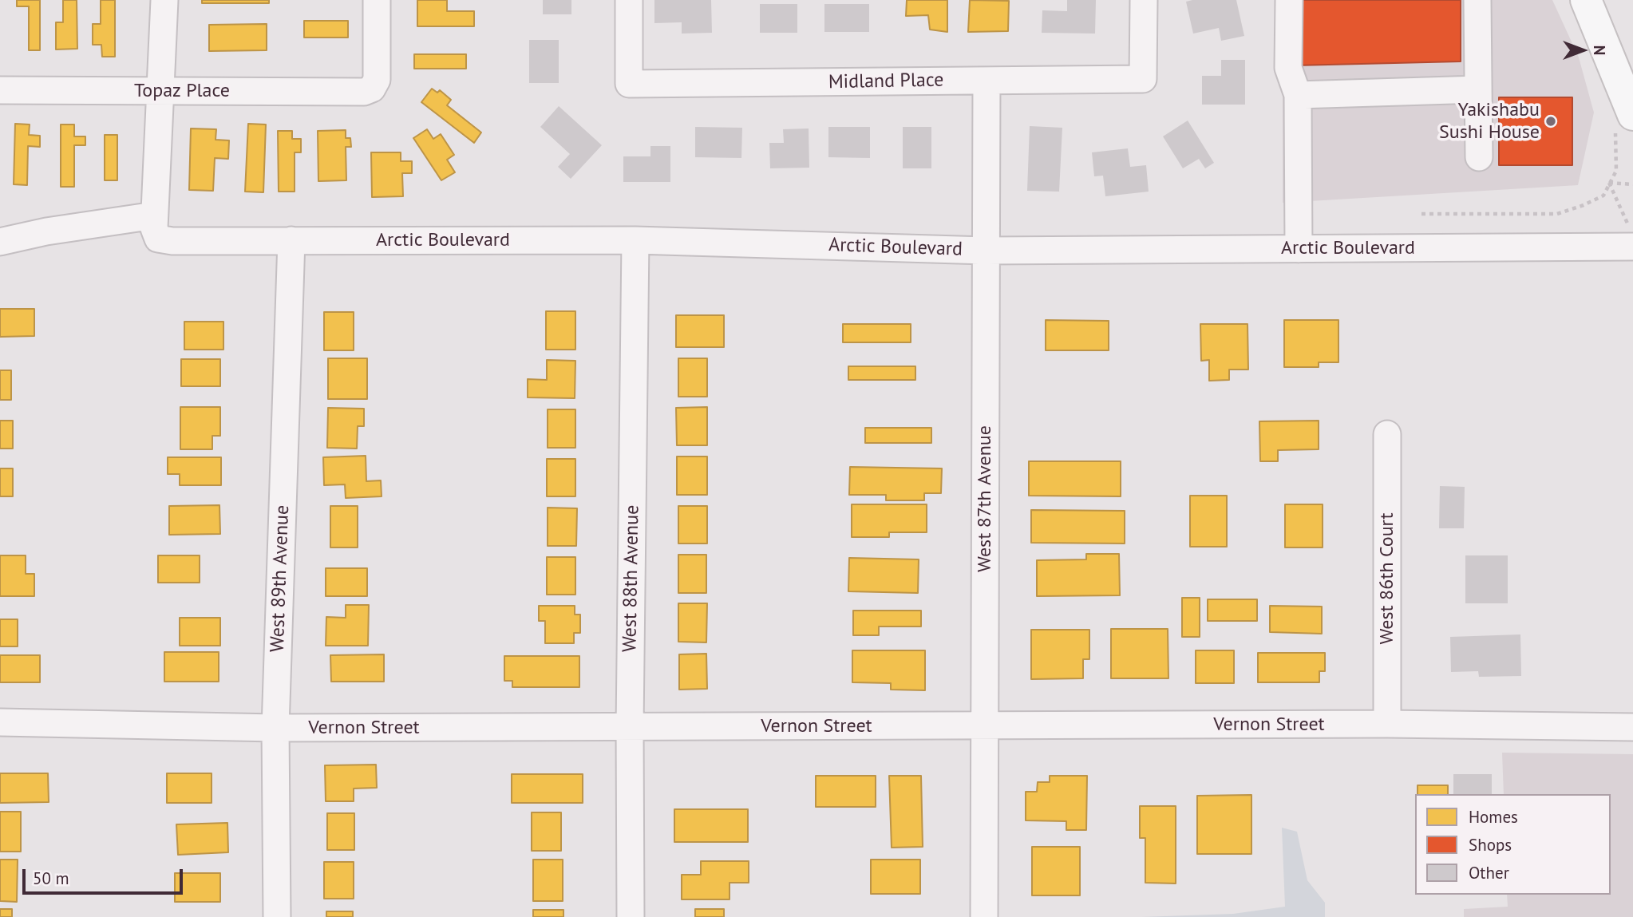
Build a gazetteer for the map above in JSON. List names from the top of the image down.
{
  "streets": {
    "street": [
      "Midland Place",
      "Topaz Place",
      "Arctic Boulevard",
      "West 87th Avenue",
      "West 89th Avenue",
      "West 88th Avenue",
      "West 86th Court",
      "Vernon Street"
    ]
  },
  "crossings": [
    ["Midland Place", "West 87th Avenue"],
    ["Arctic Boulevard", "West 87th Avenue"],
    ["Arctic Boulevard", "West 89th Avenue"],
    ["Arctic Boulevard", "West 88th Avenue"],
    ["West 87th Avenue", "Vernon Street"],
    ["West 89th Avenue", "Vernon Street"],
    ["West 88th Avenue", "Vernon Street"],
    ["West 86th Court", "Vernon Street"]
  ],
  "places": ["Yakishabu Sushi House"],
  "legend": ["Homes", "Shops", "Other"],
  "scale_bar": "50 m",
  "north": "right"
}
